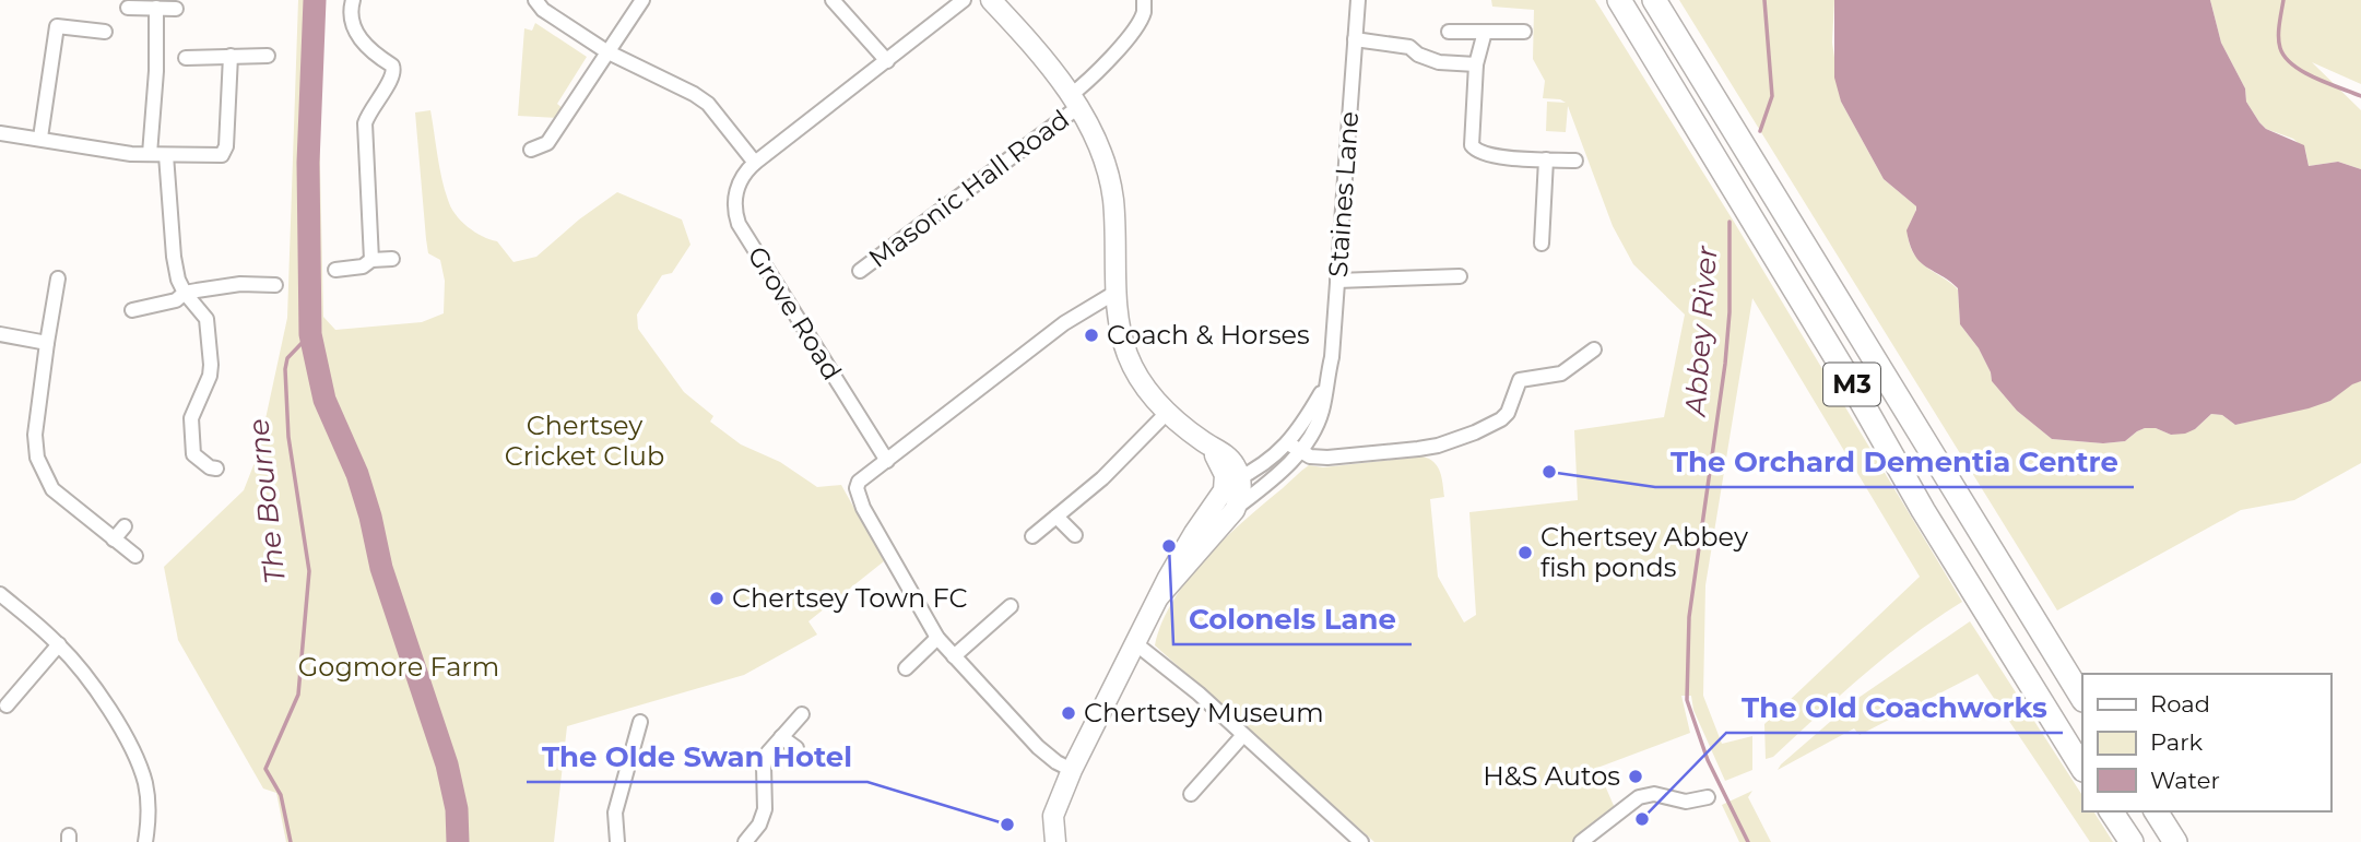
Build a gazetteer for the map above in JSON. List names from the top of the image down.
{
  "streets": {
    "highway": ["M3"],
    "main road": ["Staines Lane"],
    "street": ["Masonic Hall Road", "Grove Road"]
  },
  "water": ["Abbey River", "The Bourne"],
  "parks": ["Chertsey Cricket Club", "Gogmore Farm"],
  "places": [
    "Coach & Horses",
    "The Orchard Dementia Centre",
    "Colonels Lane",
    "Chertsey Abbey fish ponds",
    "Chertsey Town FC",
    "Chertsey Museum",
    "H&S Autos",
    "The Old Coachworks",
    "The Olde Swan Hotel"
  ],
  "legend": ["Road", "Park", "Water"]
}
